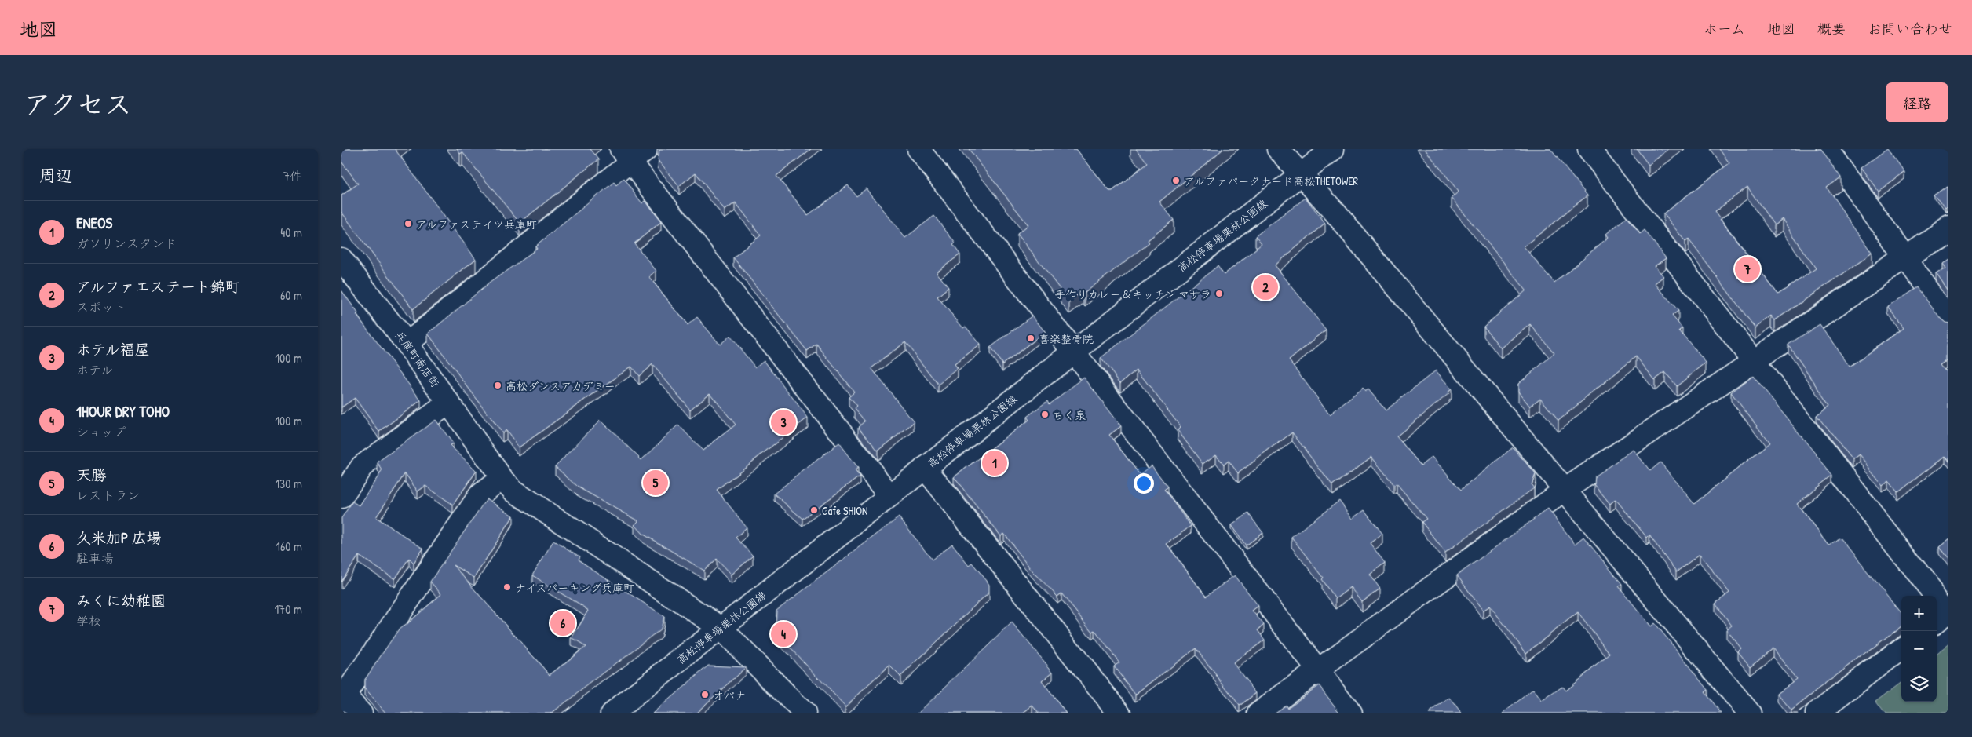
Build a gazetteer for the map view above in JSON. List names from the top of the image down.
{
  "streets": {
    "street": ["高松停車場栗林公園線", "兵庫町商店街"]
  },
  "crossings": [
    ["高松停車場栗林公園線", "兵庫町商店街"]
  ],
  "places": [
    "アルファパークナード高松THETOWER",
    "アルファステイツ兵庫町",
    "手作りカレー＆キッチン マサラ",
    "喜楽整骨院",
    "高松ダンスアカデミー",
    "ちく泉",
    "Cafe SHION",
    "ナイスパーキング兵庫町",
    "オバナ"
  ],
  "page": {
    "header": "地図",
    "nav": [
      "ホーム",
      "地図",
      "概要",
      "お問い合わせ"
    ],
    "title": "アクセス",
    "buttons": "経路",
    "heading": ["周辺", "7件"],
    "list": [
      {
        "mark": "1",
        "name": "ENEOS",
        "note": "ガソリンスタンド",
        "value": "40 m"
      },
      {
        "mark": "2",
        "name": "アルファエステート錦町",
        "note": "スポット",
        "value": "60 m"
      },
      {
        "mark": "3",
        "name": "ホテル福屋",
        "note": "ホテル",
        "value": "100 m"
      },
      {
        "mark": "4",
        "name": "1HOUR DRY TOHO",
        "note": "ショップ",
        "value": "100 m"
      },
      {
        "mark": "5",
        "name": "天勝",
        "note": "レストラン",
        "value": "130 m"
      },
      {
        "mark": "6",
        "name": "久米加P 広場",
        "note": "駐車場",
        "value": "160 m"
      },
      {
        "mark": "7",
        "name": "みくに幼稚園",
        "note": "学校",
        "value": "170 m"
      }
    ],
    "pins": [
      "7",
      "2",
      "3",
      "1",
      "5",
      "6",
      "4"
    ],
    "map_buttons": ["+", "−"]
  }
}
